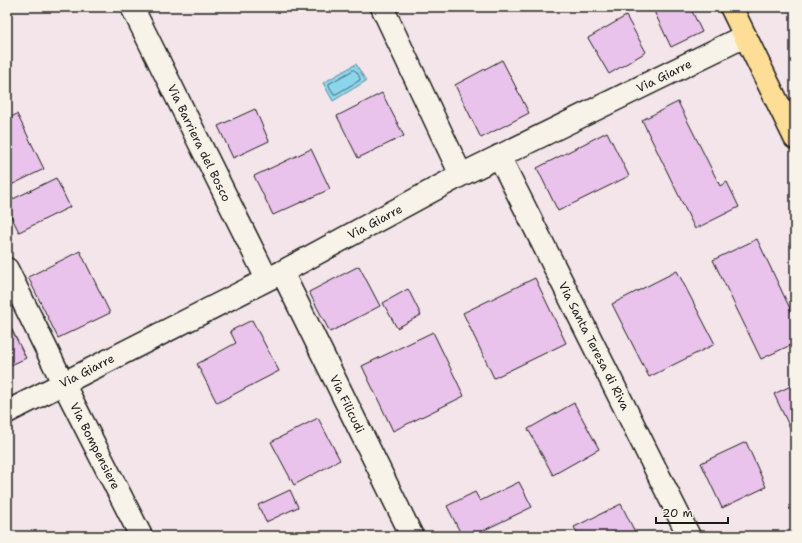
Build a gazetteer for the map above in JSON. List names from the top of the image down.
{
  "streets": {
    "street": [
      "Via Giarre",
      "Via Barriera del Bosco",
      "Via Santa Teresa di Riva",
      "Via Filicudi",
      "Via Bompensiere"
    ]
  },
  "crossings": [
    ["Via Giarre", "Via Barriera del Bosco"],
    ["Via Giarre", "Via Santa Teresa di Riva"],
    ["Via Giarre", "Via Filicudi"],
    ["Via Giarre", "Via Bompensiere"],
    ["Via Barriera del Bosco", "Via Filicudi"]
  ],
  "scale_bar": "20 m"
}
